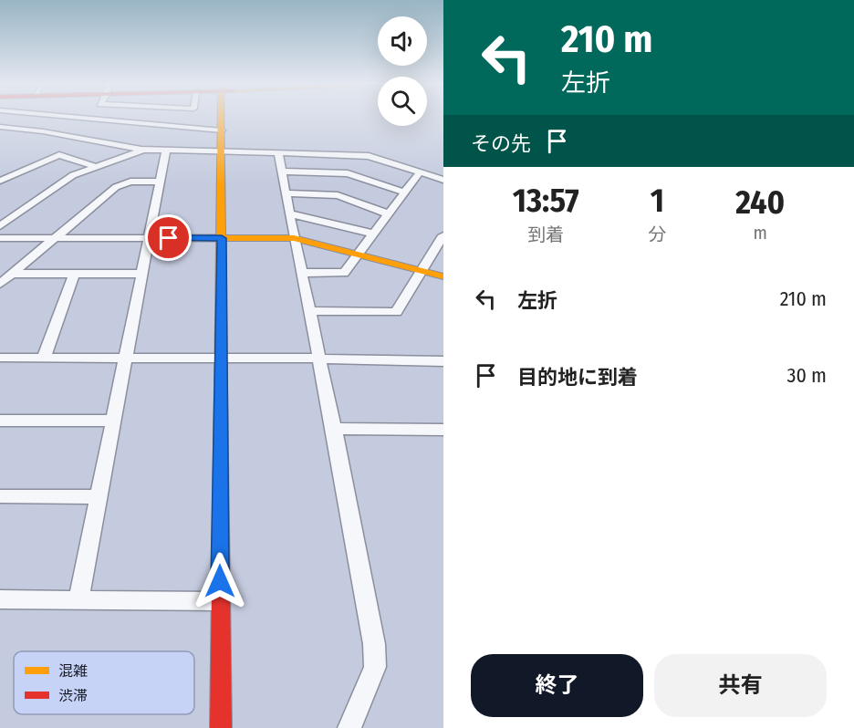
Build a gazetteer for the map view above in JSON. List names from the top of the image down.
{
  "legend": ["混雑", "渋滞"],
  "page": {
    "turn": ["210 m", "左折"],
    "then": "その先",
    "eta": [
      "13:57",
      "到着",
      "1",
      "分",
      "240",
      "m"
    ],
    "list": [
      {
        "name": "左折",
        "value": "210 m"
      },
      {
        "name": "目的地に到着",
        "value": "30 m"
      }
    ],
    "buttons": ["終了", "共有"]
  }
}
